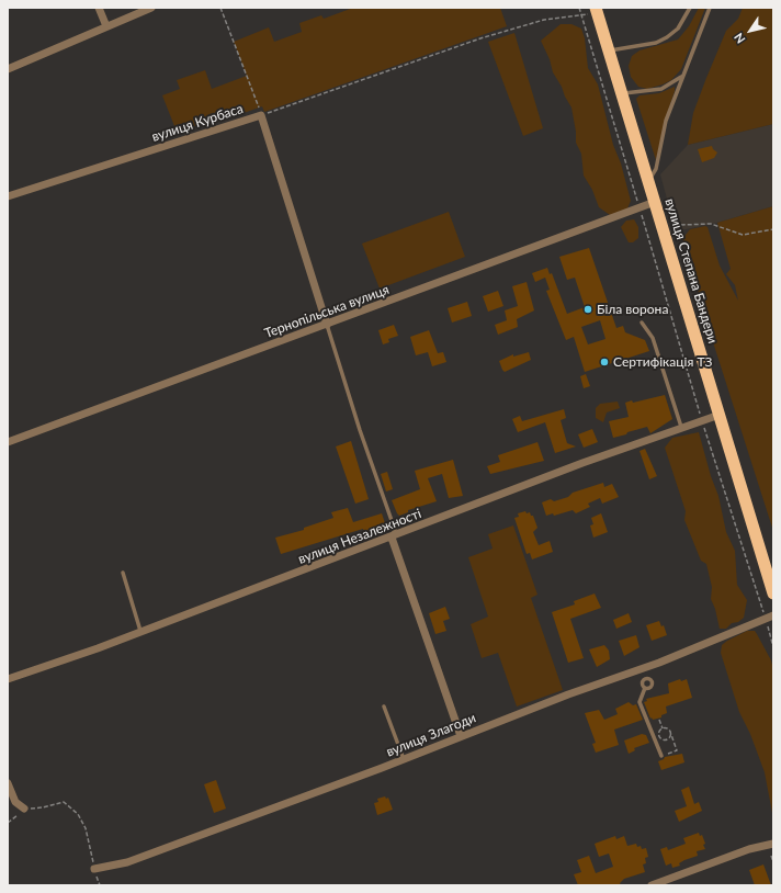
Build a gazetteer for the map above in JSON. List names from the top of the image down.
{
  "streets": {
    "highway": ["вулиця Степана Бандери"],
    "street": [
      "вулиця Курбаса",
      "Тернопільська вулиця",
      "вулиця Незалежності",
      "вулиця Злагоди"
    ]
  },
  "crossings": [
    ["вулиця Курбаса", "Тернопільська вулиця"],
    ["вулиця Степана Бандери", "Тернопільська вулиця"],
    ["вулиця Степана Бандери", "вулиця Незалежності"]
  ],
  "places": ["Біла ворона", "Сертифікація ТЗ"],
  "north": "bottom left"
}
